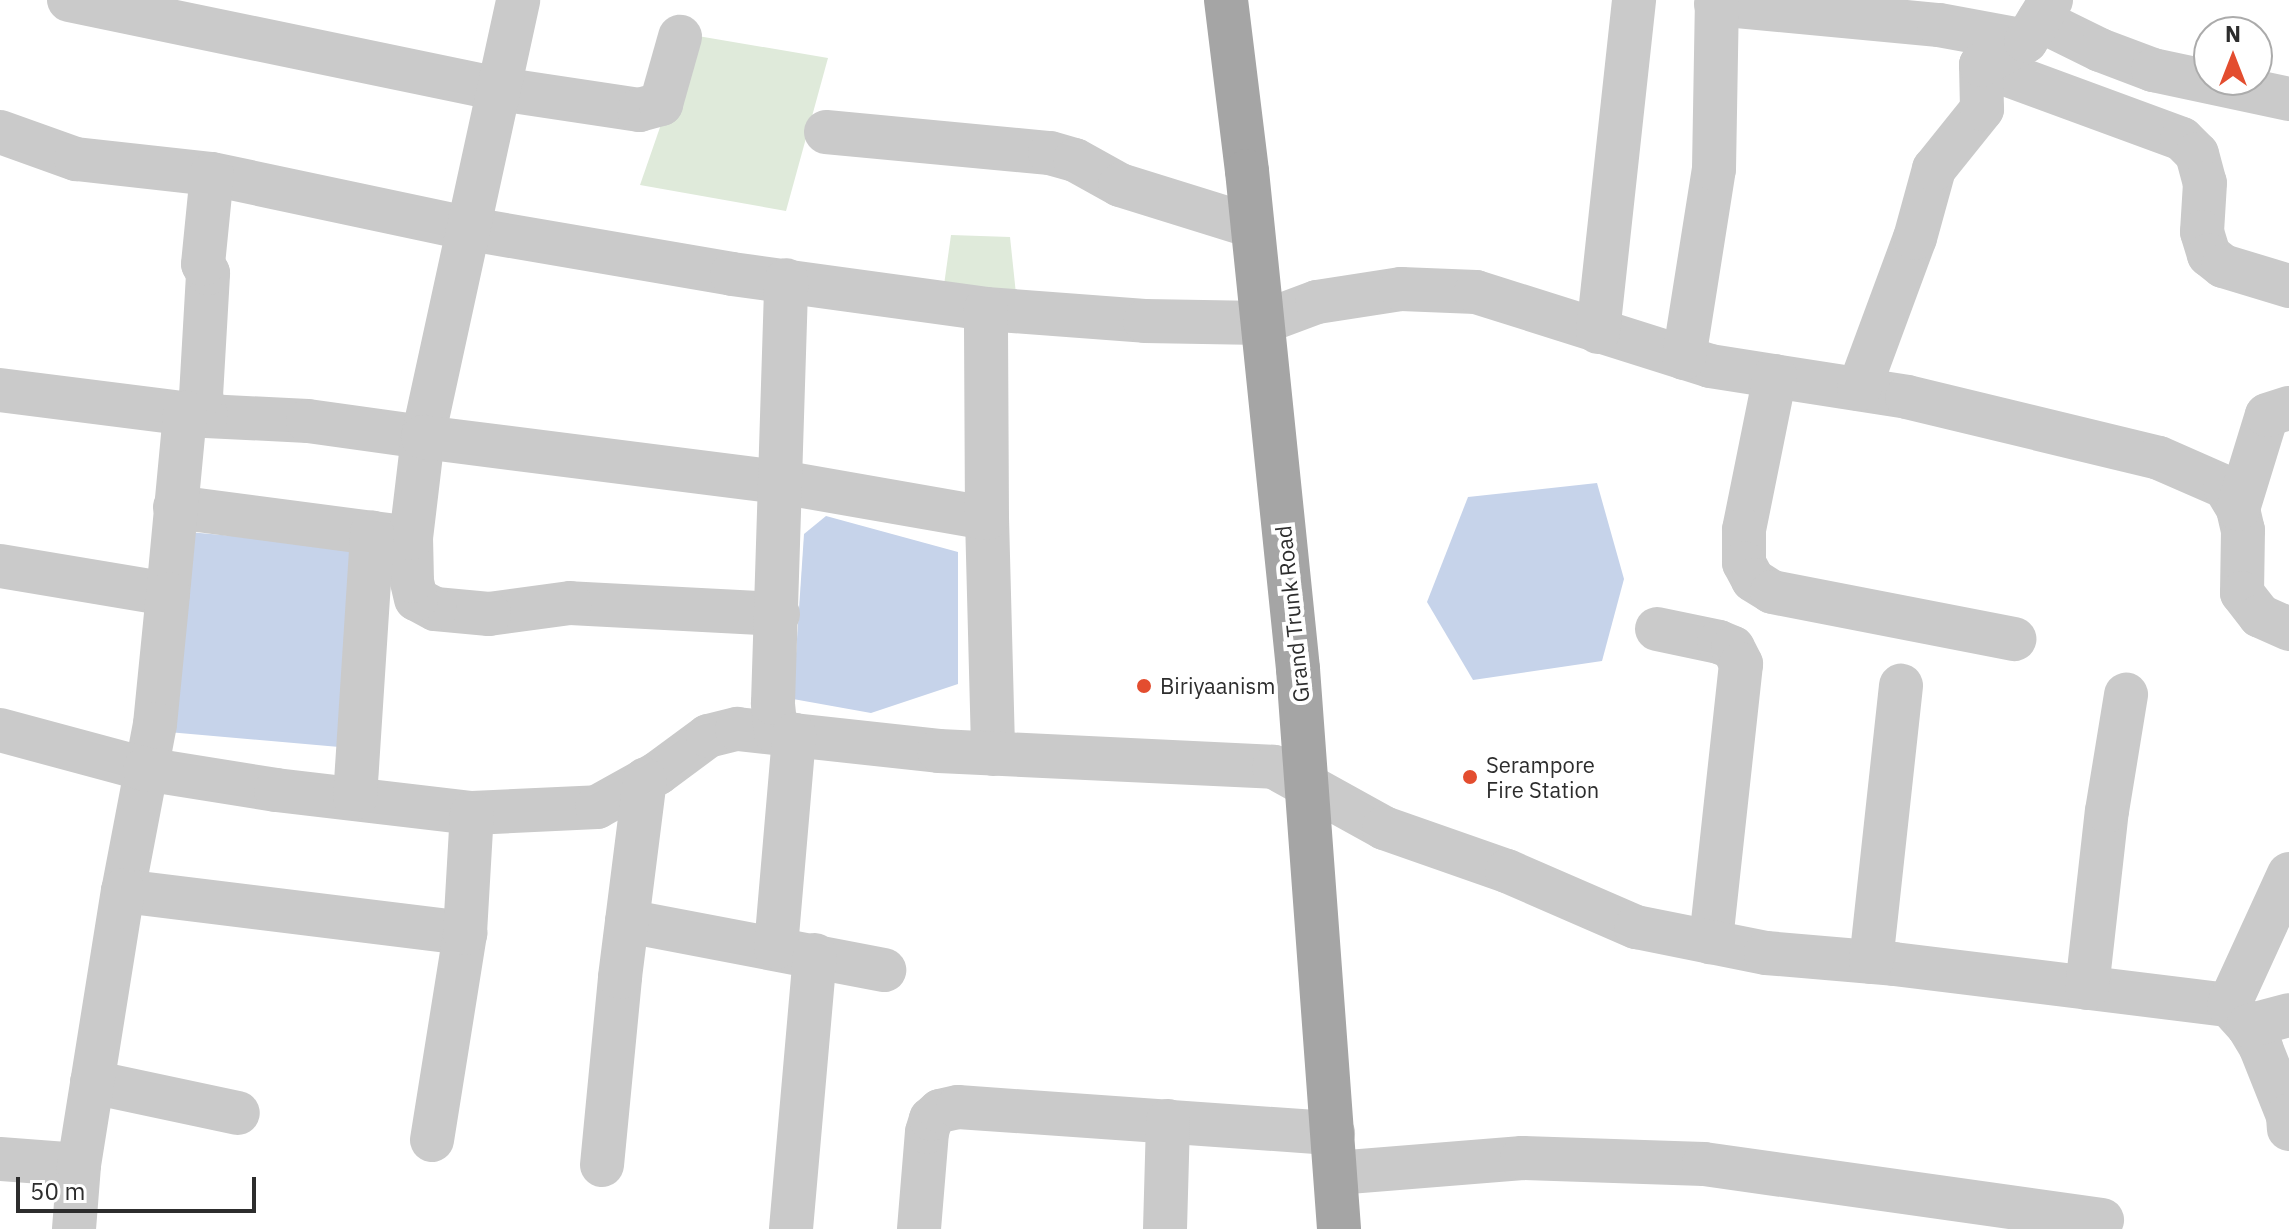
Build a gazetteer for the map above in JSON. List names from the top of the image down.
{
  "streets": {
    "main road": ["Grand Trunk Road"]
  },
  "places": ["Biriyaanism", "Serampore Fire Station"],
  "scale_bar": "50 m",
  "north": "top"
}
